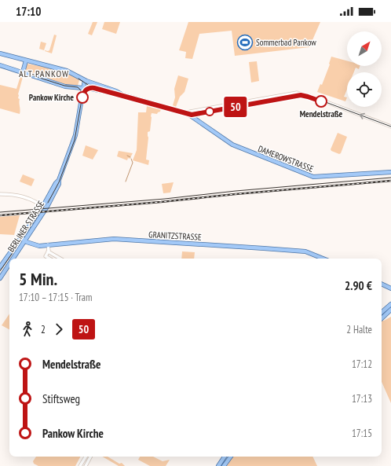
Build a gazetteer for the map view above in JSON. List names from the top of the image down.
{
  "streets": {
    "main road": ["DAMEROWSTRASSE", "BERLINER STRASSE", "GRANITZSTRASSE"]
  },
  "crossings": [
    ["BERLINER STRASSE", "GRANITZSTRASSE"]
  ],
  "districts": ["ALT-PANKOW"],
  "places": {
    "sports": ["Sommerbad Pankow"],
    "other": ["Pankow Kirche", "Mendelstraße"]
  },
  "lines": ["tram line 50"],
  "north": "top right",
  "page": {
    "status": "17:10",
    "on_map": "50",
    "heading": ["5 Min.", "17:10 – 17:15 · Tram", "2.90 €"],
    "legs": ["2", "50", "2 Halte"],
    "list": [
      {
        "name": "Mendelstraße",
        "value": "17:12"
      },
      {
        "name": "Stiftsweg",
        "value": "17:13"
      },
      {
        "name": "Pankow Kirche",
        "value": "17:15"
      }
    ]
  }
}
